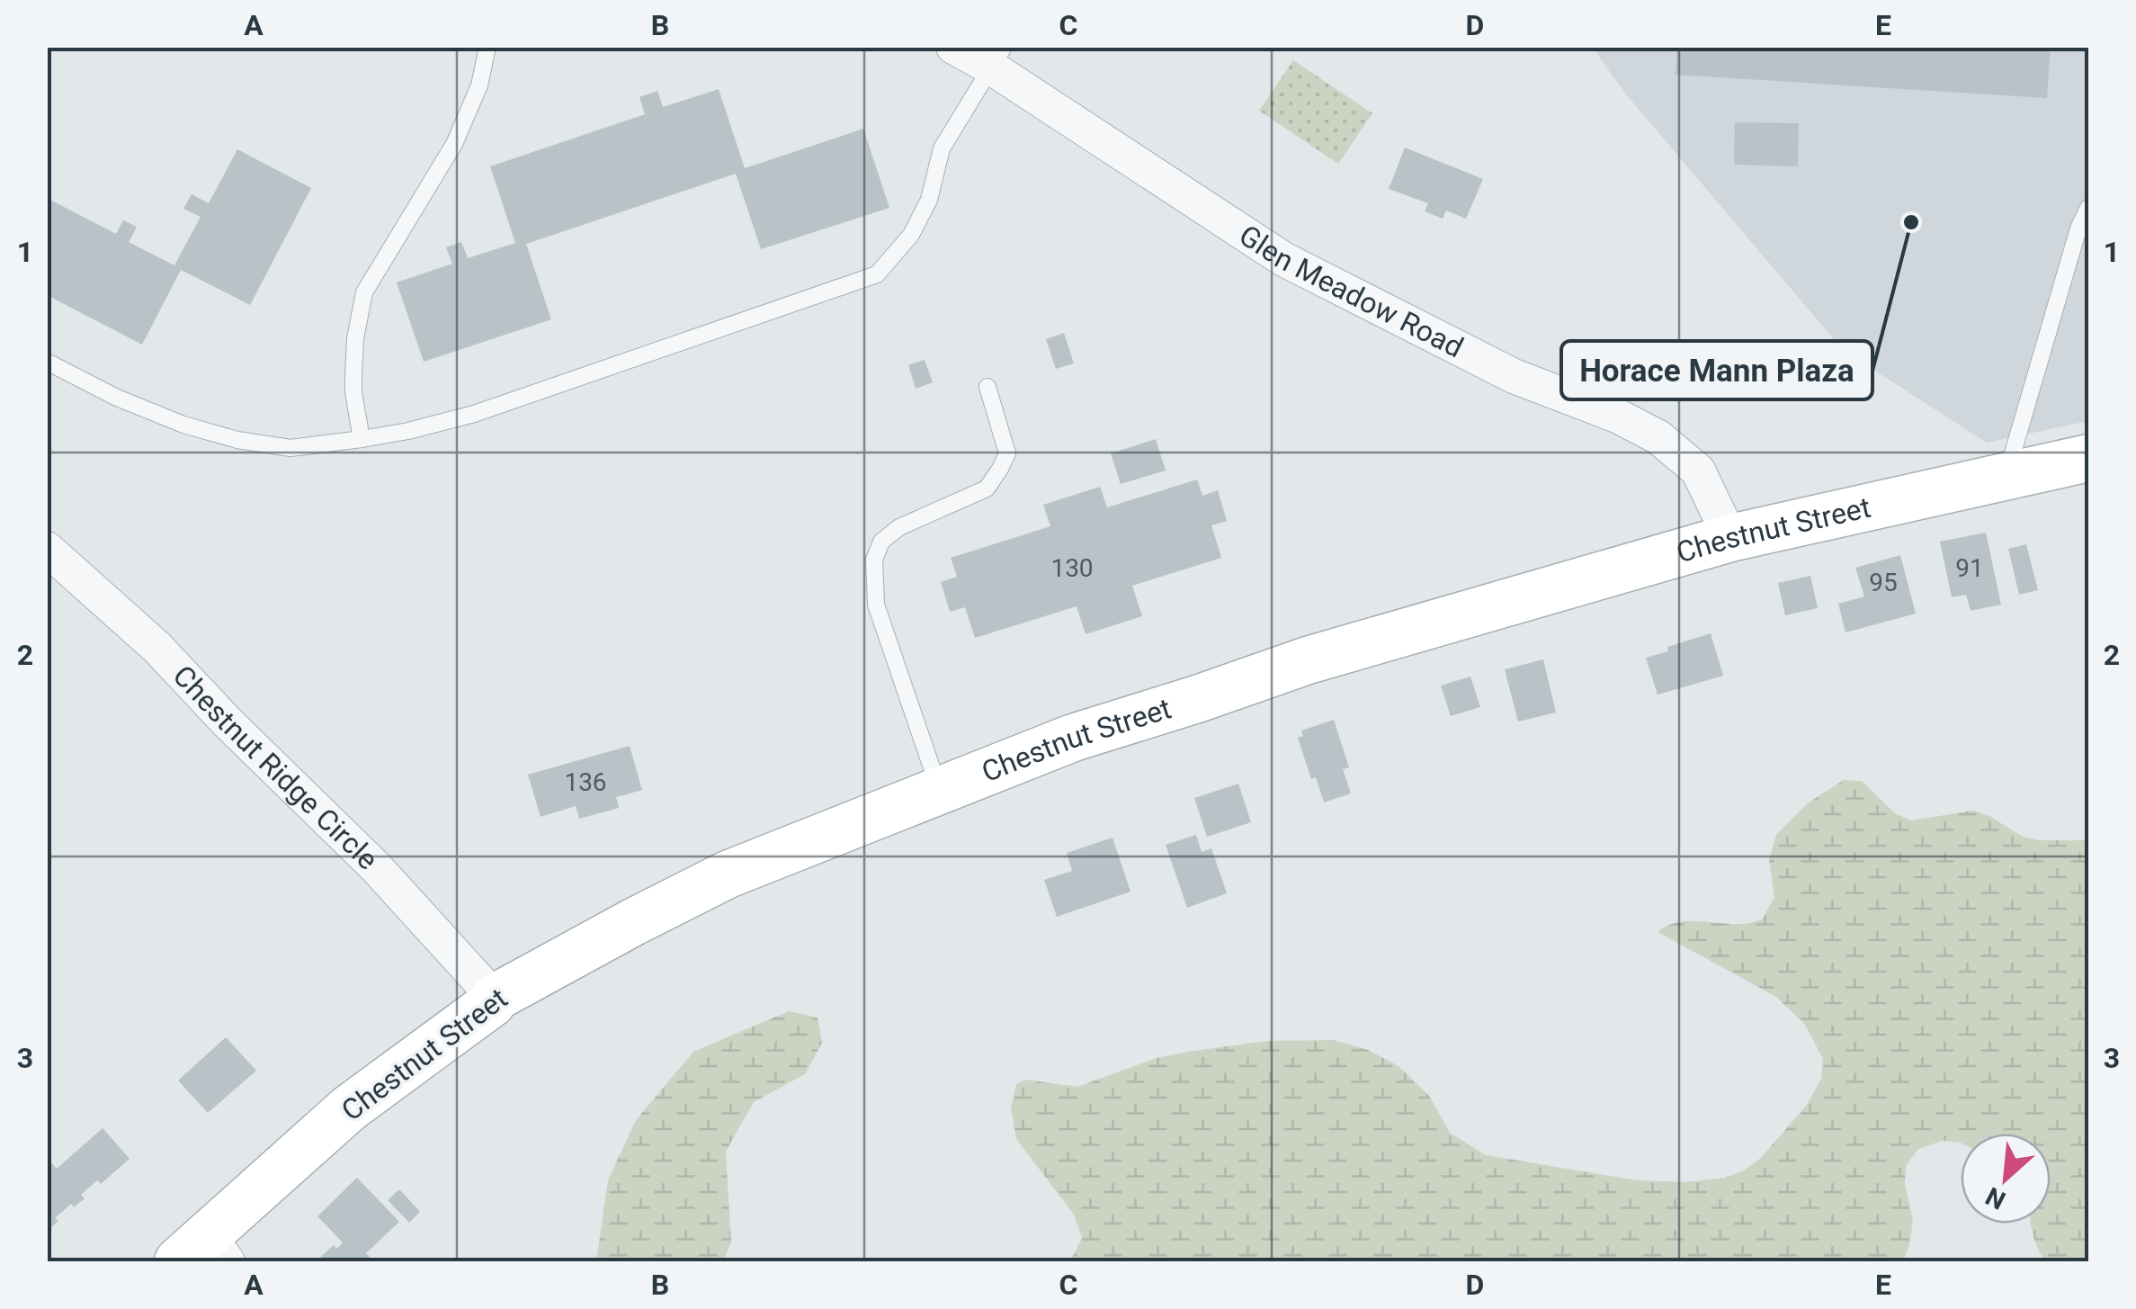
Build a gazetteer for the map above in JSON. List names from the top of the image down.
{
  "streets": {
    "main road": ["Chestnut Street"],
    "street": ["Glen Meadow Road", "Chestnut Ridge Circle"]
  },
  "crossings": [
    ["Glen Meadow Road", "Chestnut Street"],
    ["Chestnut Street", "Chestnut Ridge Circle"]
  ],
  "places": ["Horace Mann Plaza"],
  "house_numbers": [
    "130",
    "91",
    "95",
    "136"
  ],
  "north": "bottom left",
  "grid": {
    "columns": [
      "A",
      "B",
      "C",
      "D",
      "E"
    ],
    "rows": ["1", "2", "3"]
  }
}
